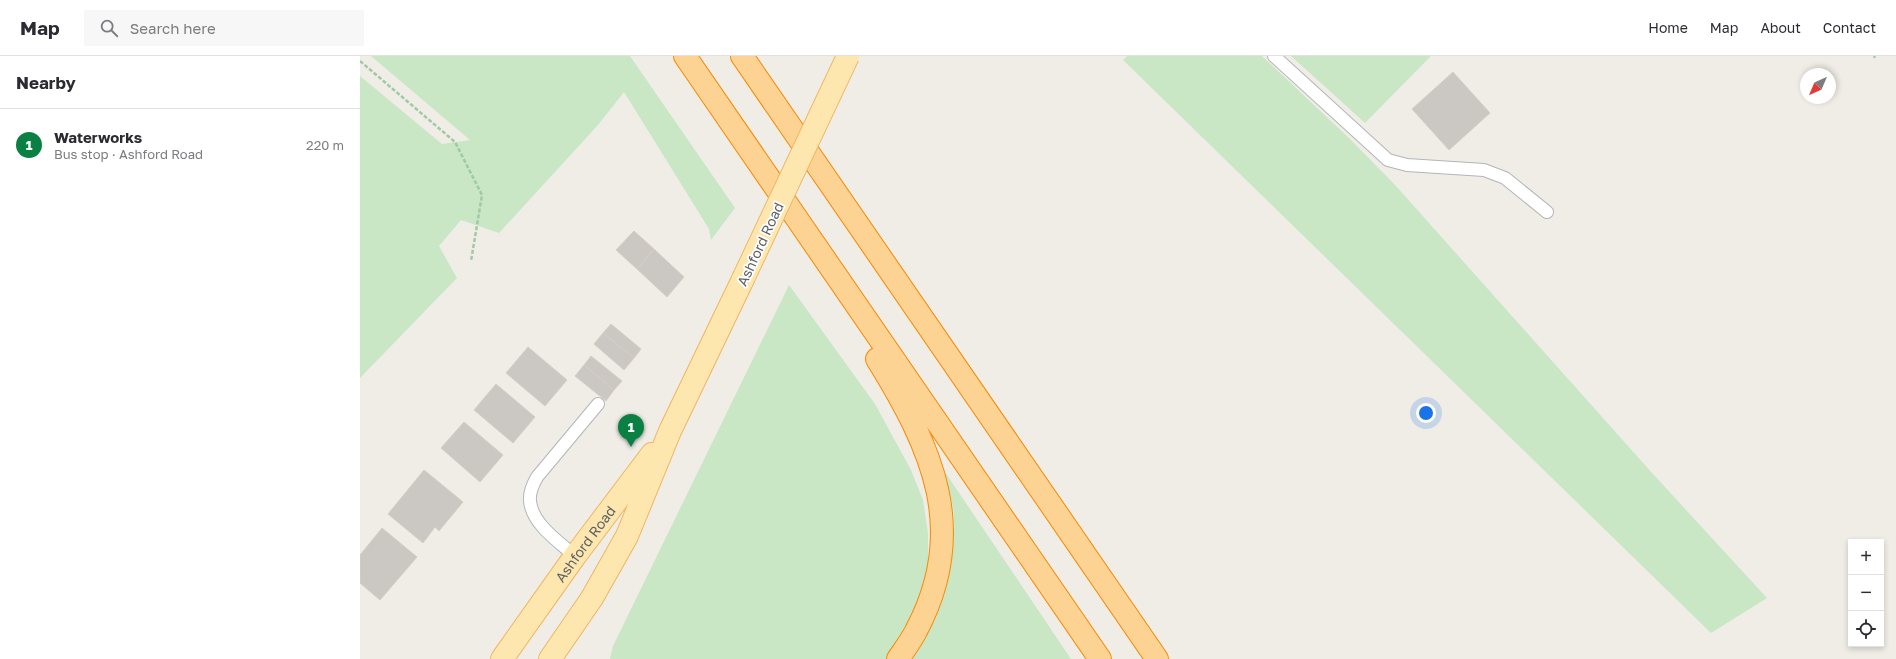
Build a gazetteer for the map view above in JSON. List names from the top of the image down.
{
  "streets": {
    "main road": ["Ashford Road"]
  },
  "north": "bottom left",
  "page": {
    "header": "Map",
    "search": "Search here",
    "nav": [
      "Home",
      "Map",
      "About",
      "Contact"
    ],
    "heading": "Nearby",
    "list": [
      {
        "mark": "1",
        "name": "Waterworks",
        "note": "Bus stop · Ashford Road",
        "value": "220 m"
      }
    ],
    "pins": "1",
    "map_buttons": ["+", "−"]
  }
}
